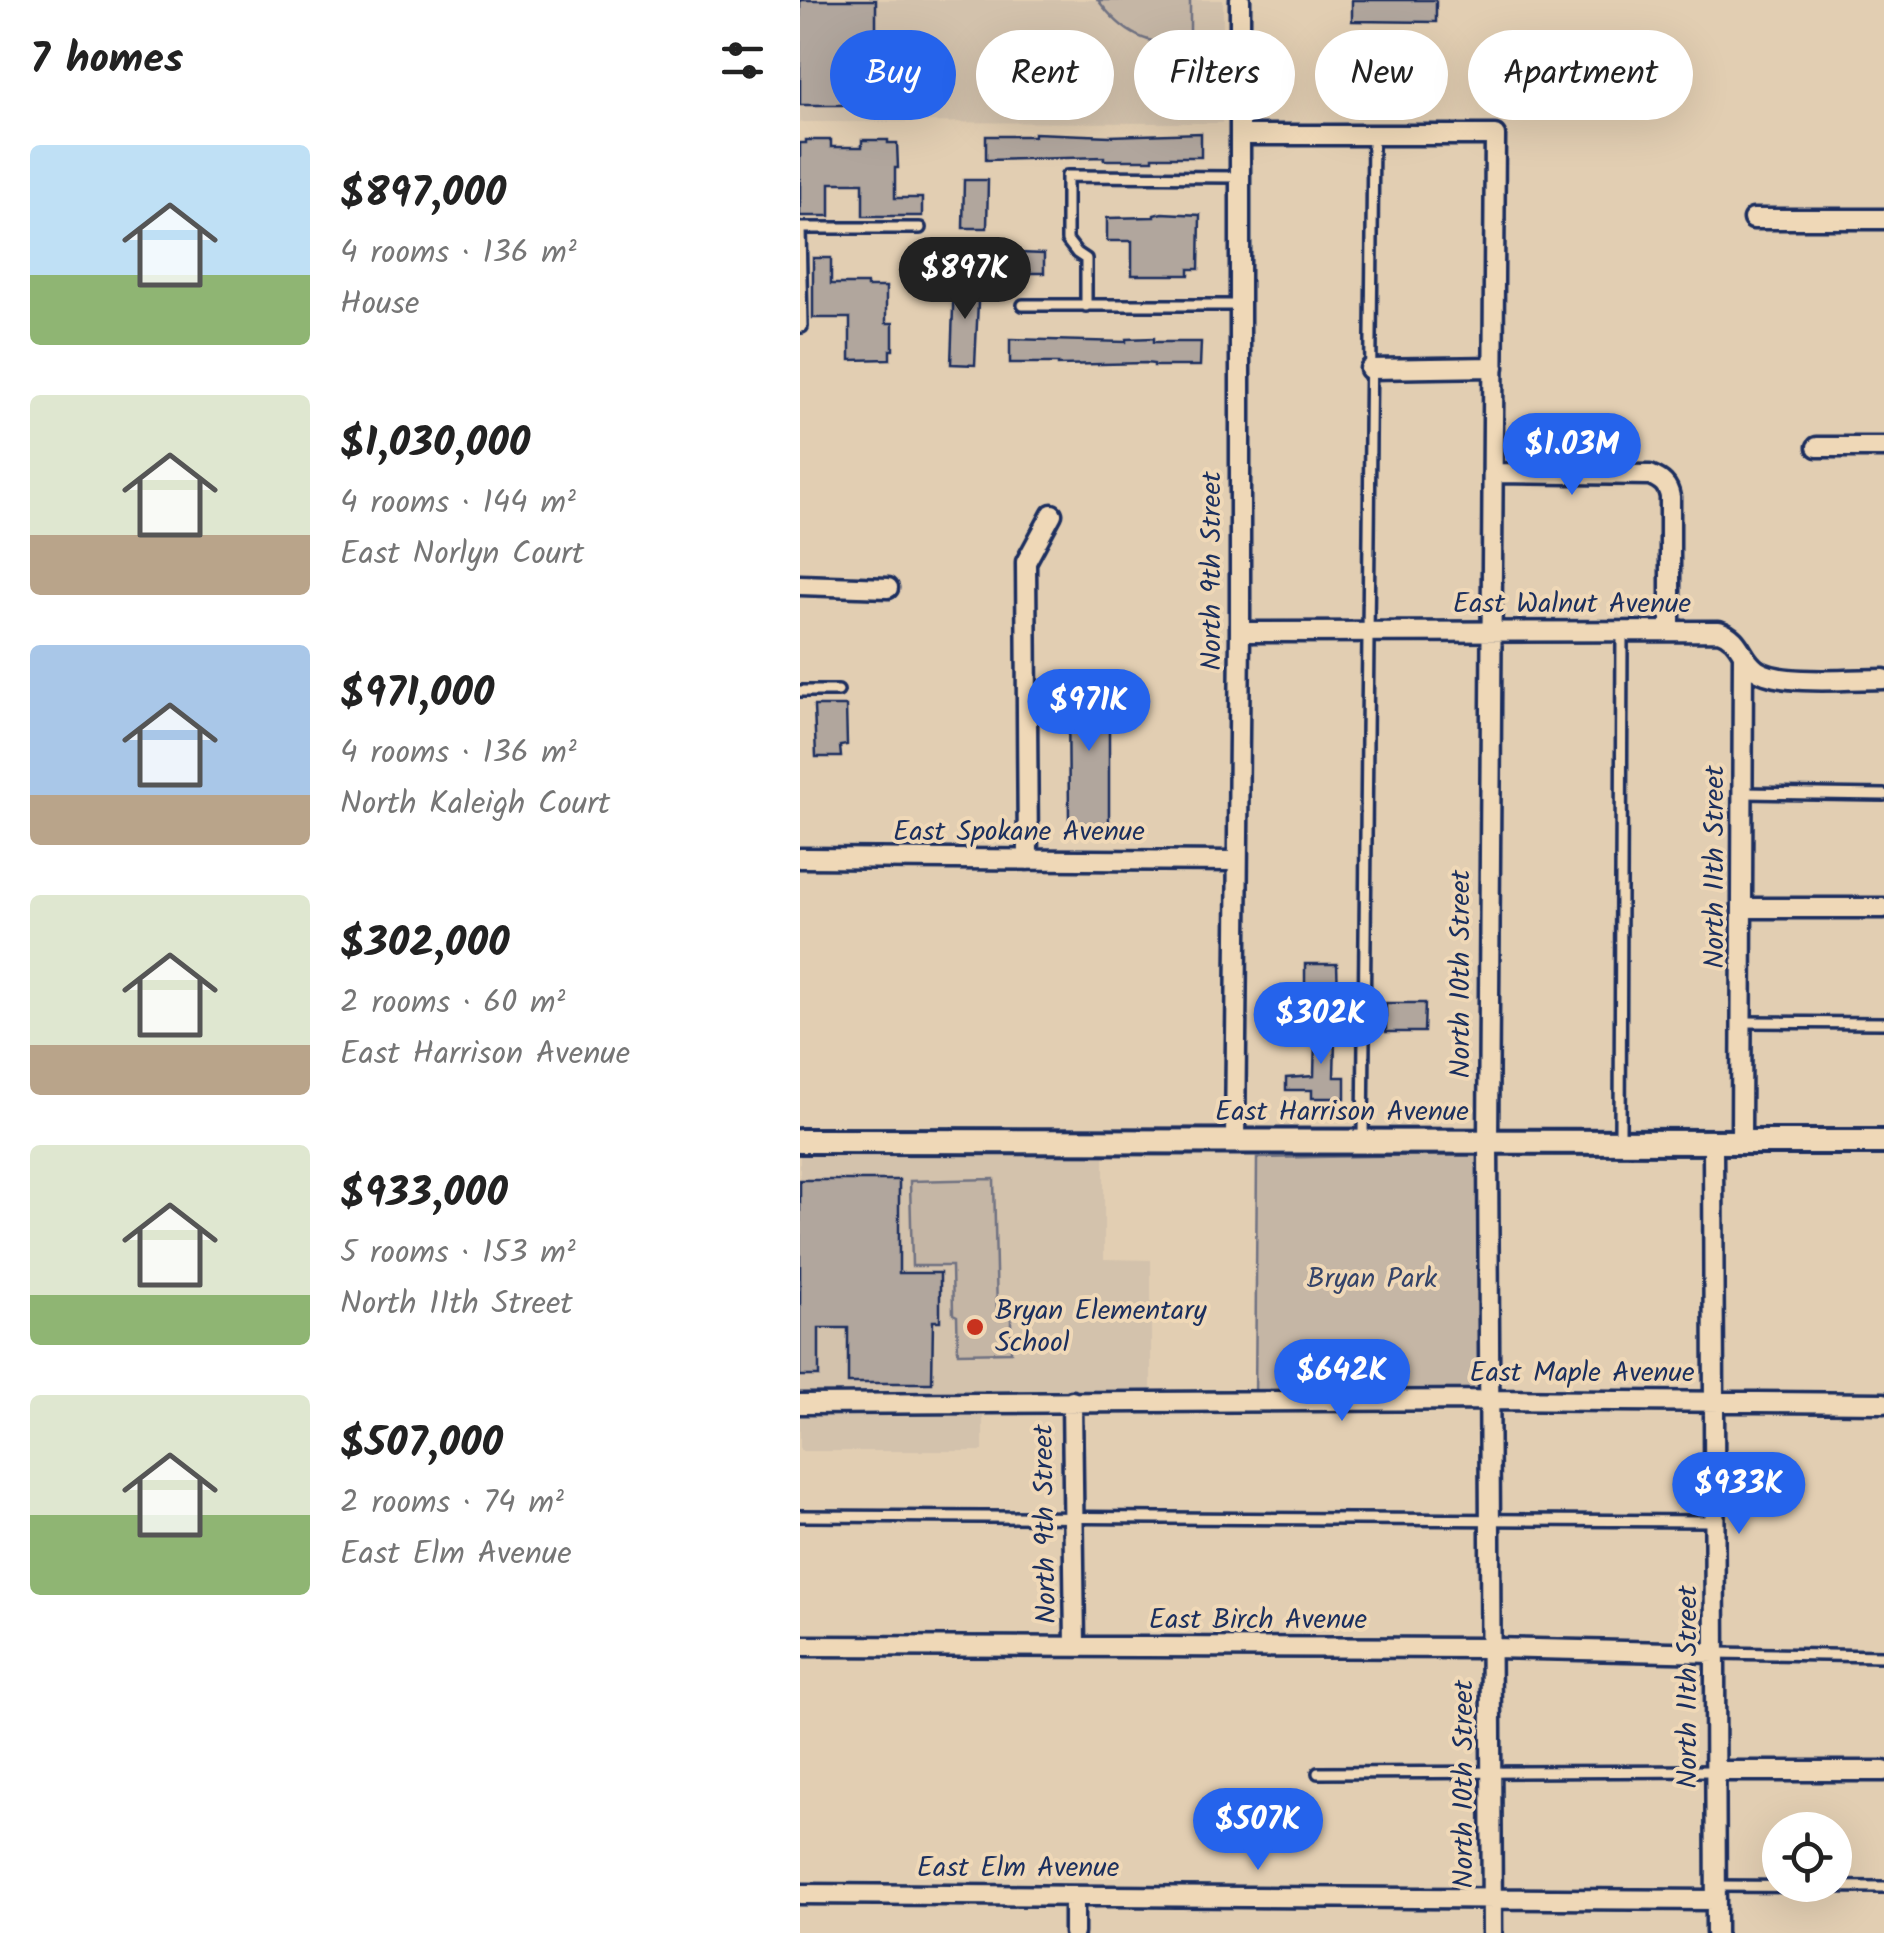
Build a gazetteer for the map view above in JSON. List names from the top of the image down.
{
  "streets": {
    "street": [
      "North 9th Street",
      "East Walnut Avenue",
      "East Spokane Avenue",
      "North 11th Street",
      "North 10th Street",
      "East Harrison Avenue",
      "East Maple Avenue",
      "East Birch Avenue",
      "East Elm Avenue"
    ]
  },
  "crossings": [
    ["North 9th Street", "East Walnut Avenue"],
    ["North 9th Street", "East Spokane Avenue"],
    ["North 9th Street", "East Harrison Avenue"],
    ["North 9th Street", "East Maple Avenue"],
    ["North 9th Street", "East Birch Avenue"],
    ["East Walnut Avenue", "North 11th Street"],
    ["East Walnut Avenue", "North 10th Street"],
    ["North 11th Street", "East Harrison Avenue"],
    ["North 11th Street", "East Maple Avenue"],
    ["North 11th Street", "East Birch Avenue"],
    ["North 11th Street", "East Elm Avenue"],
    ["North 10th Street", "East Harrison Avenue"],
    ["North 10th Street", "East Maple Avenue"],
    ["North 10th Street", "East Birch Avenue"],
    ["North 10th Street", "East Elm Avenue"]
  ],
  "parks": ["Bryan Park"],
  "places": ["Bryan Elementary School"],
  "page": {
    "heading": "7 homes",
    "chip": [
      "Buy",
      "Rent",
      "Filters",
      "New",
      "Apartment"
    ],
    "list": [
      {
        "name": "$897,000",
        "note": "4 rooms · 136 m² · House"
      },
      {
        "name": "$1,030,000",
        "note": "4 rooms · 144 m² · East Norlyn Court"
      },
      {
        "name": "$971,000",
        "note": "4 rooms · 136 m² · North Kaleigh Court"
      },
      {
        "name": "$302,000",
        "note": "2 rooms · 60 m² · East Harrison Avenue"
      },
      {
        "name": "$933,000",
        "note": "5 rooms · 153 m² · North 11th Street"
      },
      {
        "name": "$507,000",
        "note": "2 rooms · 74 m² · East Elm Avenue"
      }
    ],
    "price": [
      "$897K",
      "$1.03M",
      "$971K",
      "$302K",
      "$642K",
      "$933K",
      "$507K"
    ]
  }
}
